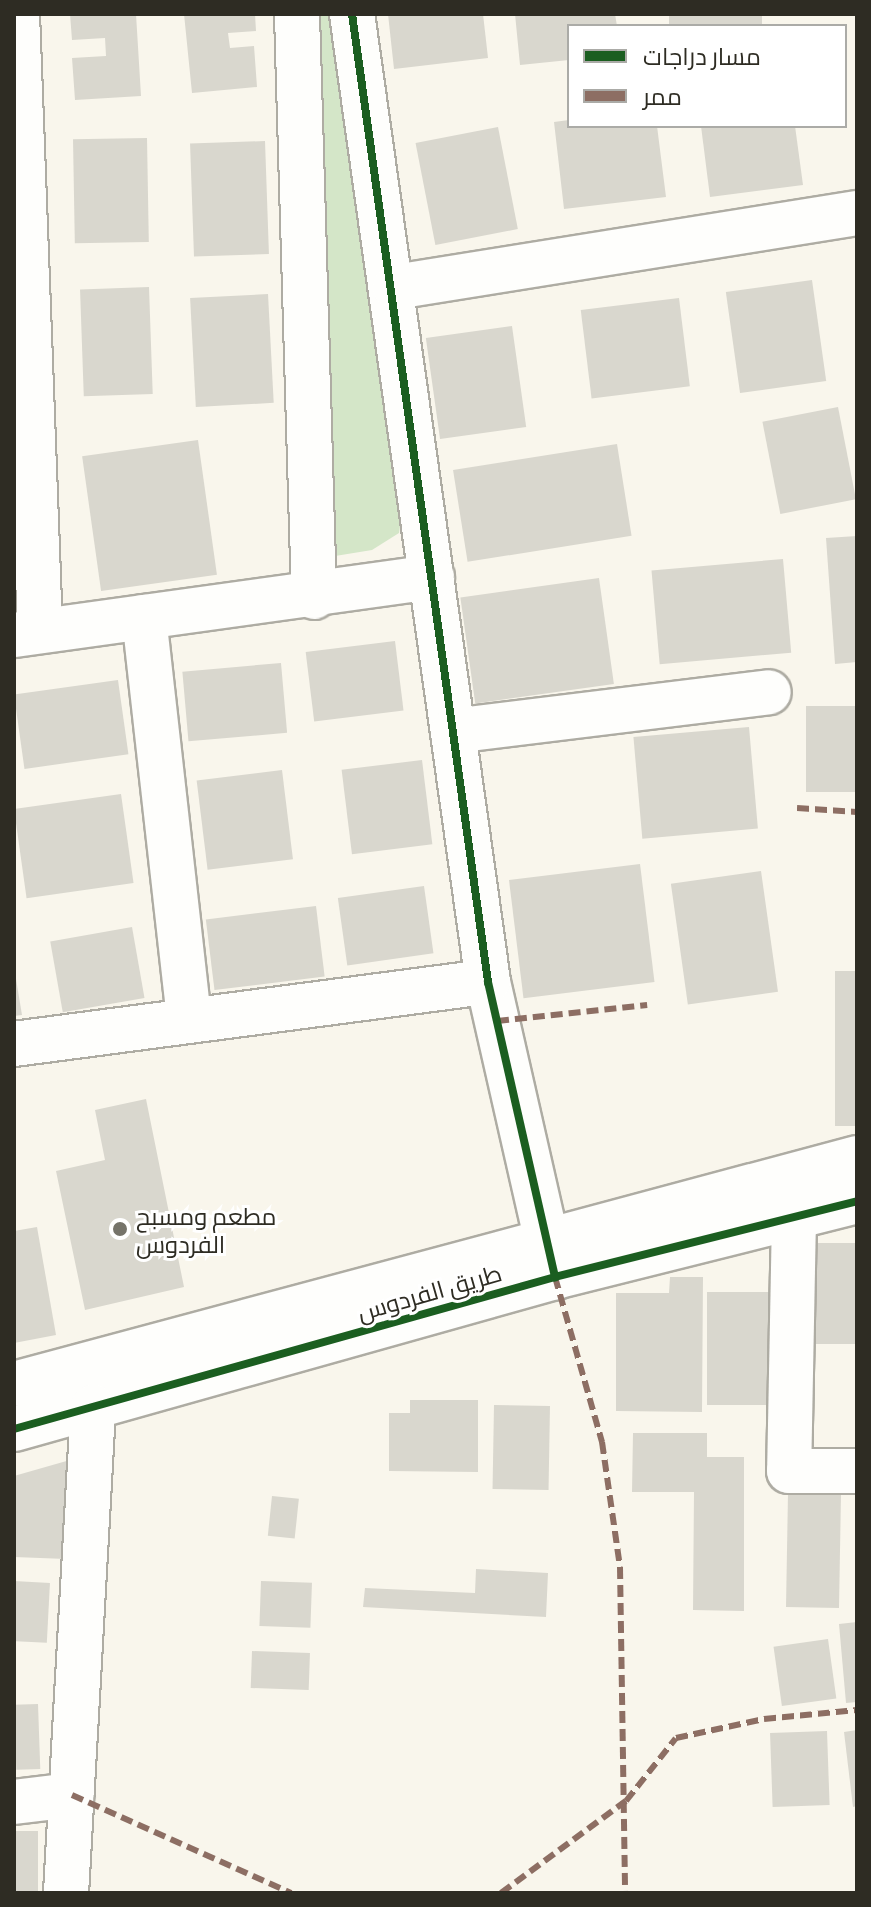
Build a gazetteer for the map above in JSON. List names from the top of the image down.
{
  "streets": {
    "street": ["طريق الفردوس"]
  },
  "places": ["مطعم ومسبح الفردوس"],
  "legend": ["مسار دراجات", "ممر"]
}
